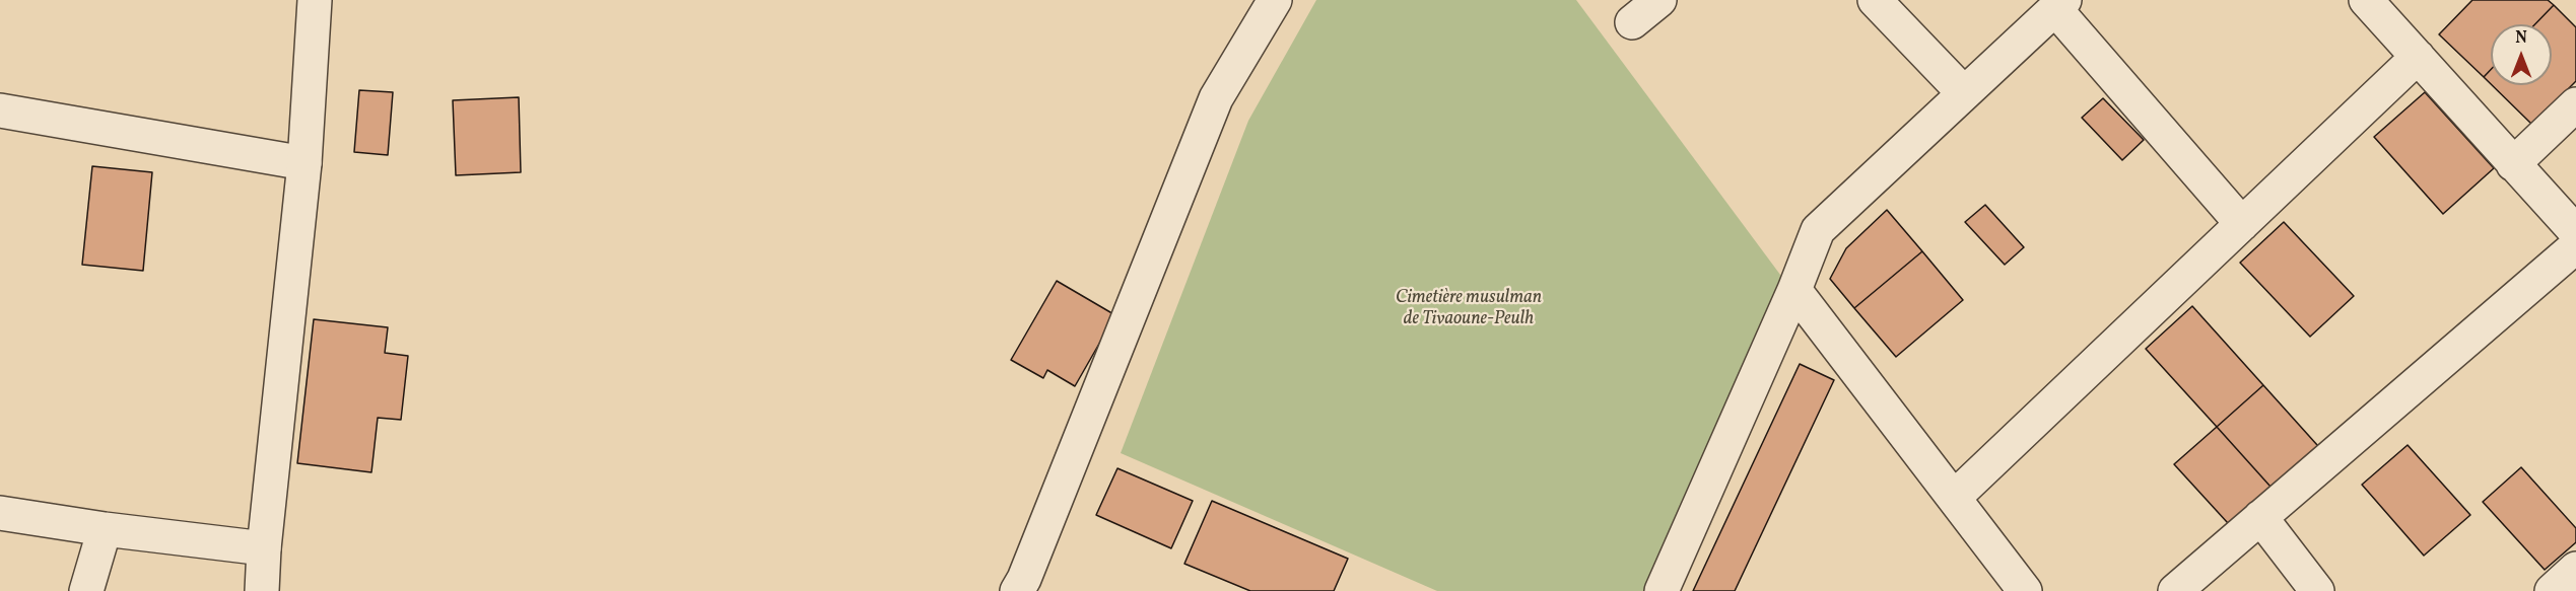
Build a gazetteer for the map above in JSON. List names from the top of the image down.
{
  "parks": ["Cimetière musulman de Tivaoune-Peulh"],
  "north": "top"
}
